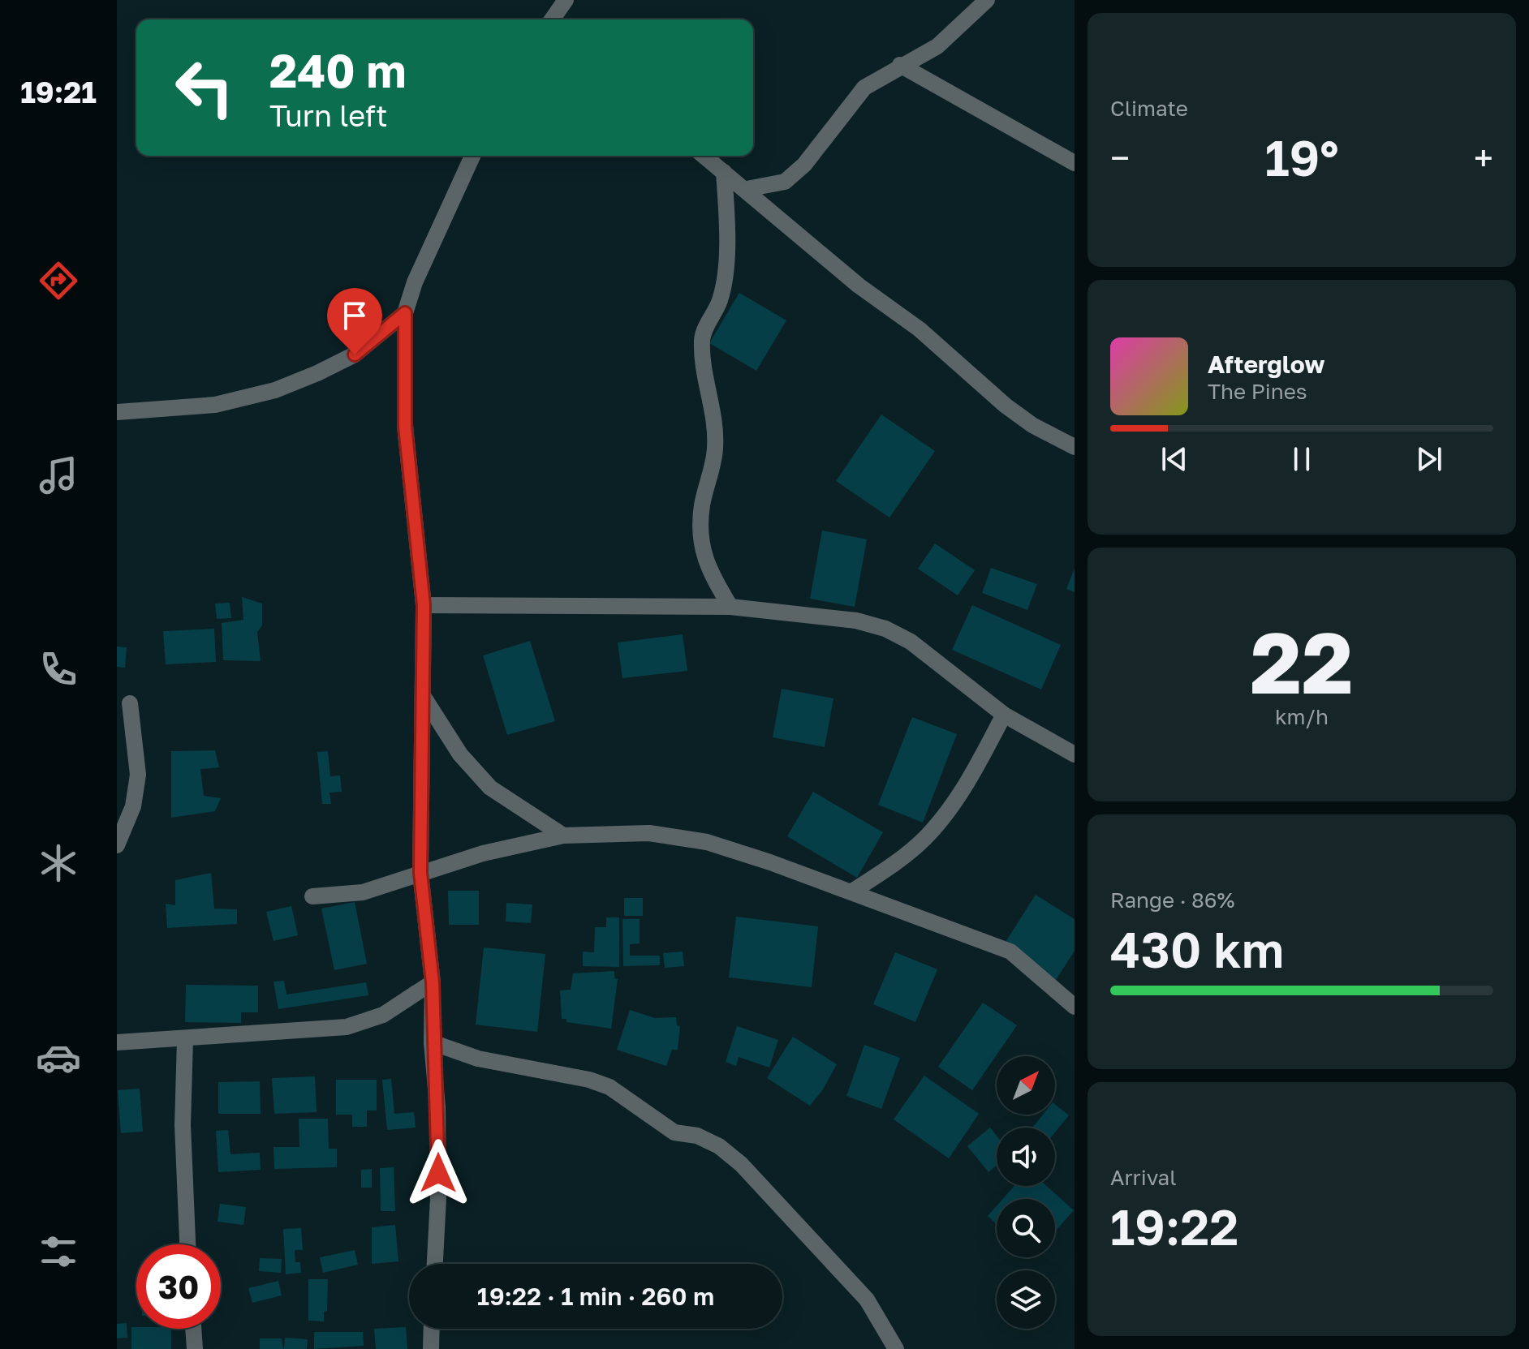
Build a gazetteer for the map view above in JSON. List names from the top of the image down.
{
  "north": "top right",
  "page": {
    "tabs": "19:21",
    "tile": [
      "Climate",
      ["22", "km/h"],
      ["Range · 86%", "430 km"],
      ["Arrival", "19:22"]
    ],
    "turn": ["240 m", "Turn left"],
    "heat": ["−", "19°", "+"],
    "song": ["Afterglow", "The Pines"],
    "limit": "30",
    "trip": "19:22 · 1 min · 260 m"
  }
}
